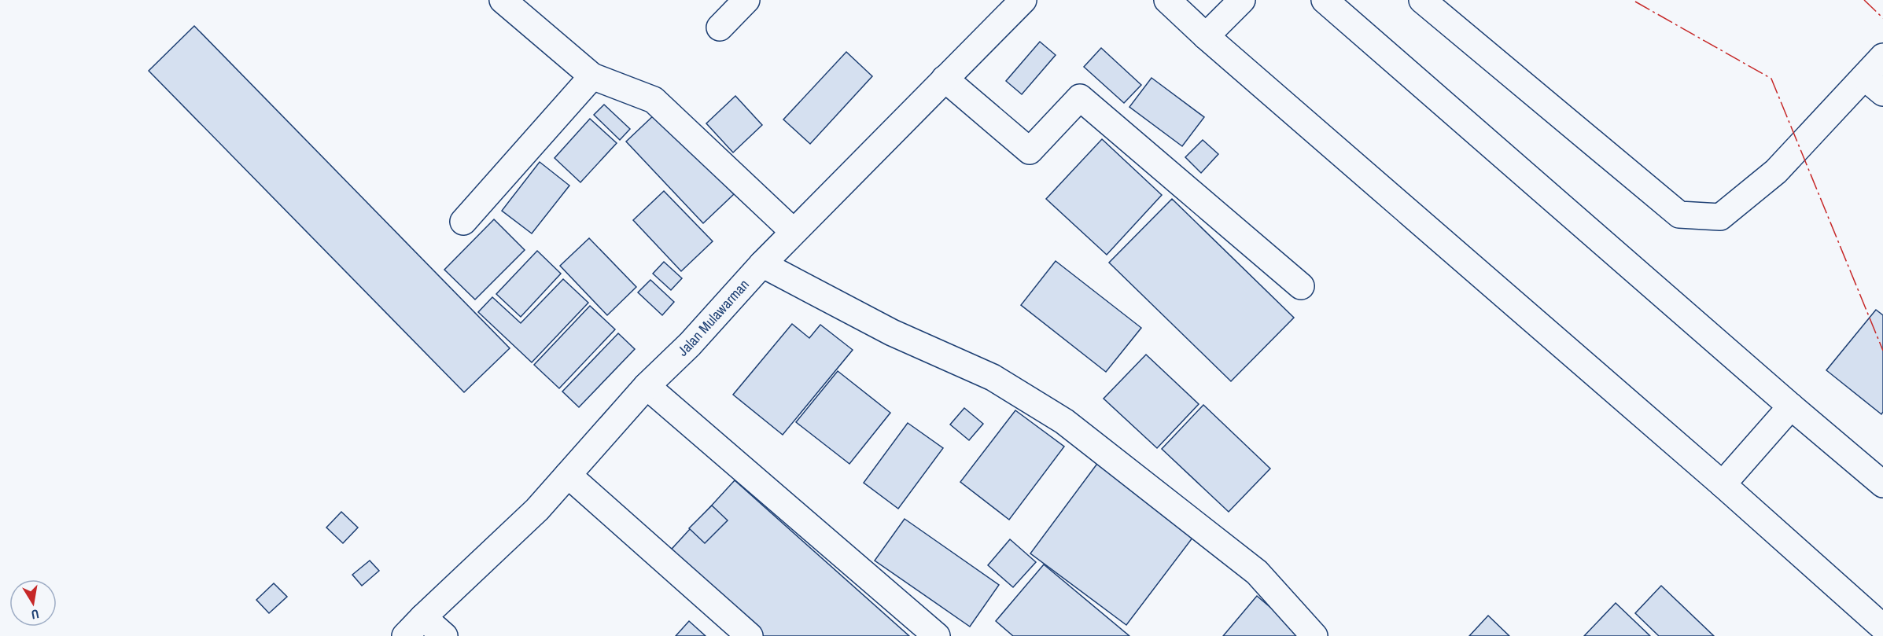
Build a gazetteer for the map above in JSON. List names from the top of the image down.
{
  "streets": {
    "main road": ["Jalan Mulawarman"]
  },
  "north": "bottom"
}
